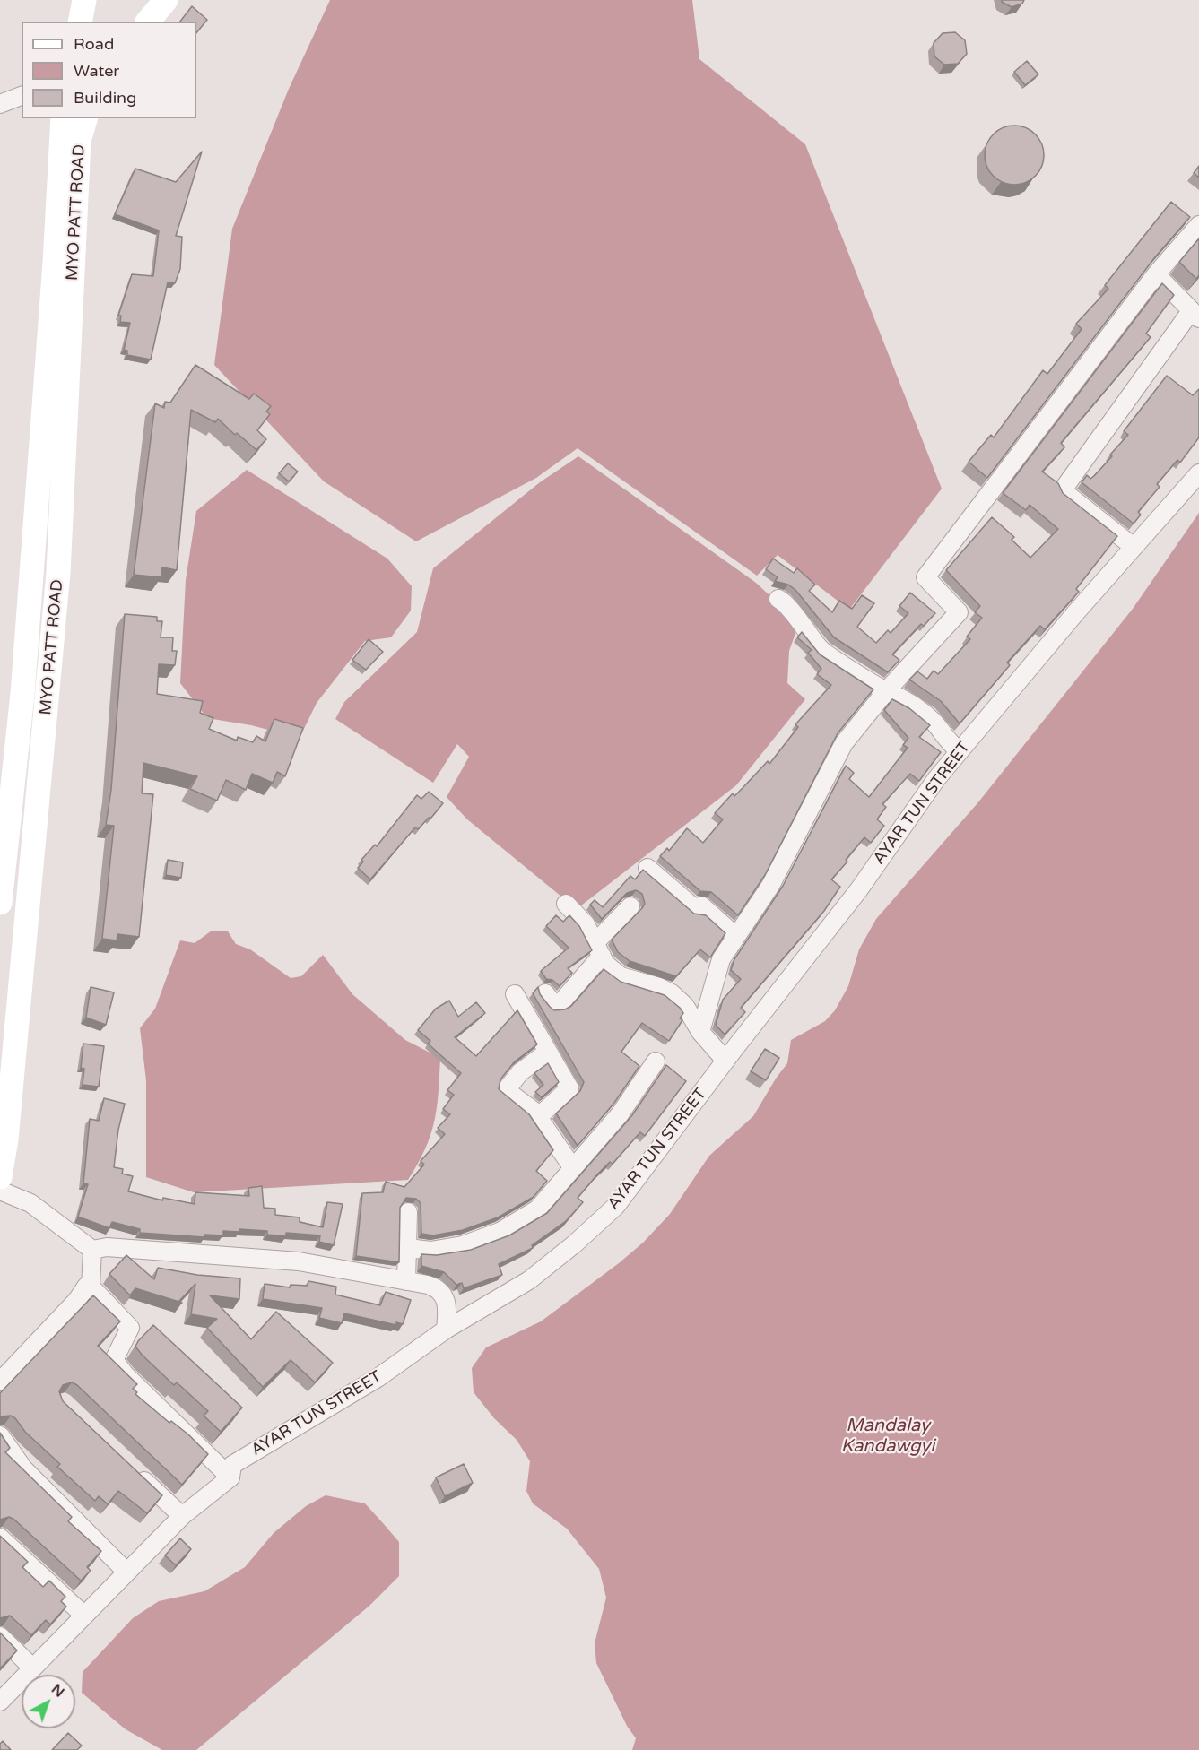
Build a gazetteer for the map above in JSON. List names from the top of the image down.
{
  "streets": {
    "main road": ["MYO PATT ROAD"],
    "street": ["AYAR TUN STREET"]
  },
  "water": ["Mandalay Kandawgyi"],
  "legend": ["Road", "Water", "Building"],
  "north": "top right"
}
